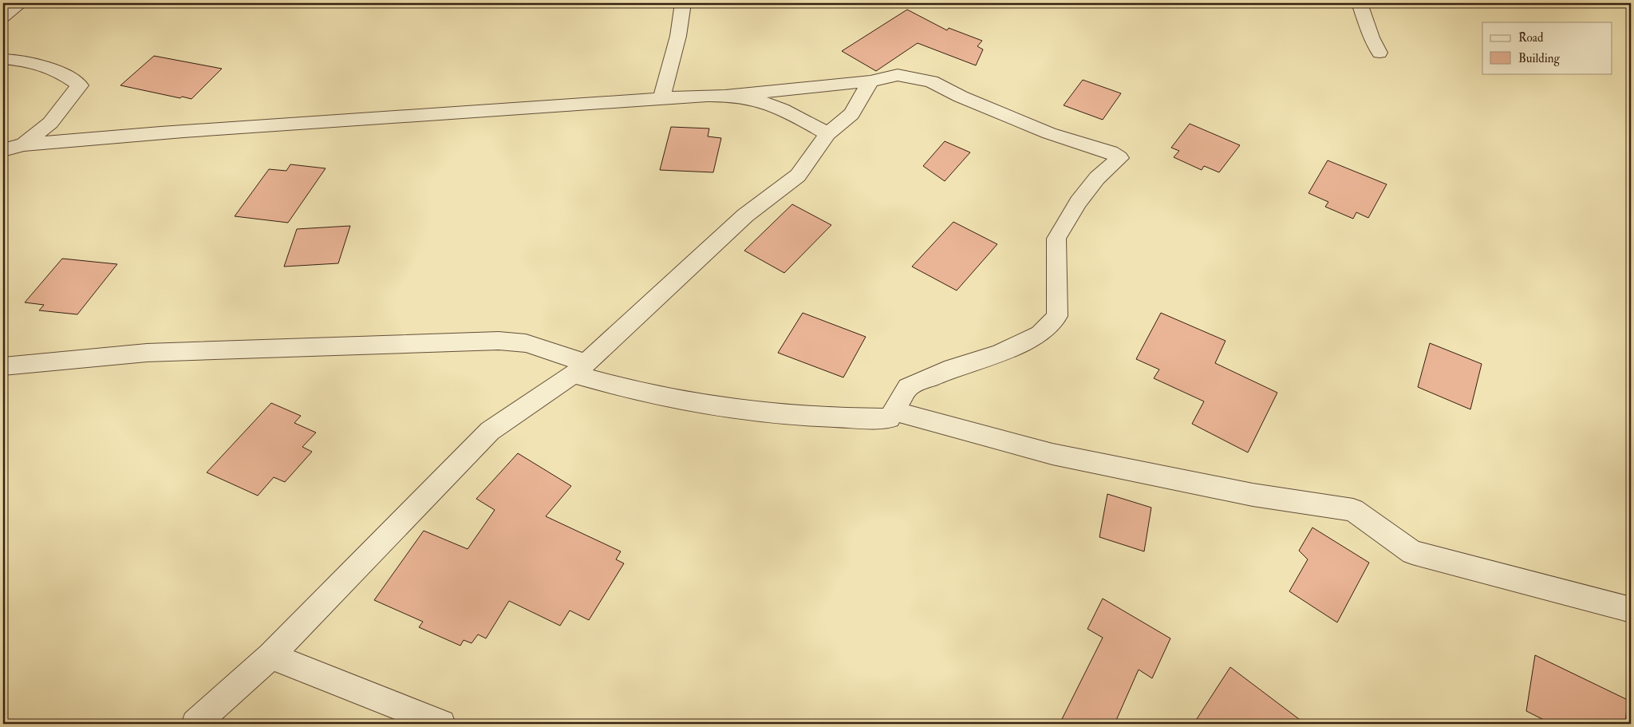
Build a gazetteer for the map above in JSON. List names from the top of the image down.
{
  "legend": ["Road", "Building"]
}
